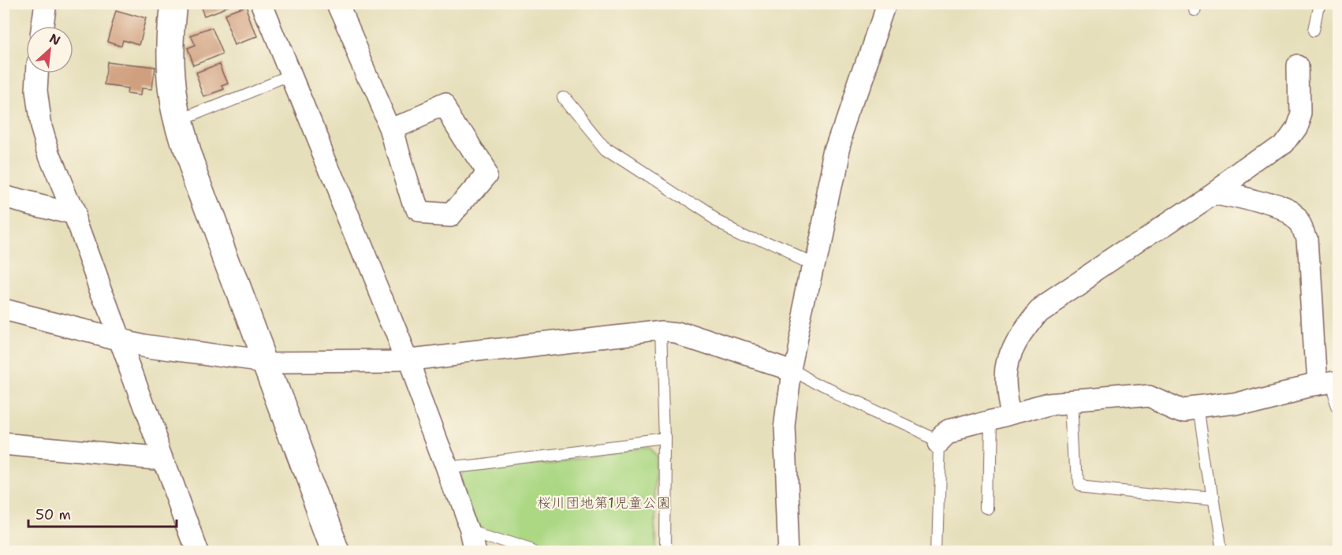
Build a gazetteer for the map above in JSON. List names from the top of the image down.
{
  "parks": ["桜川団地第1児童公園"],
  "scale_bar": "50 m",
  "north": "top right"
}
